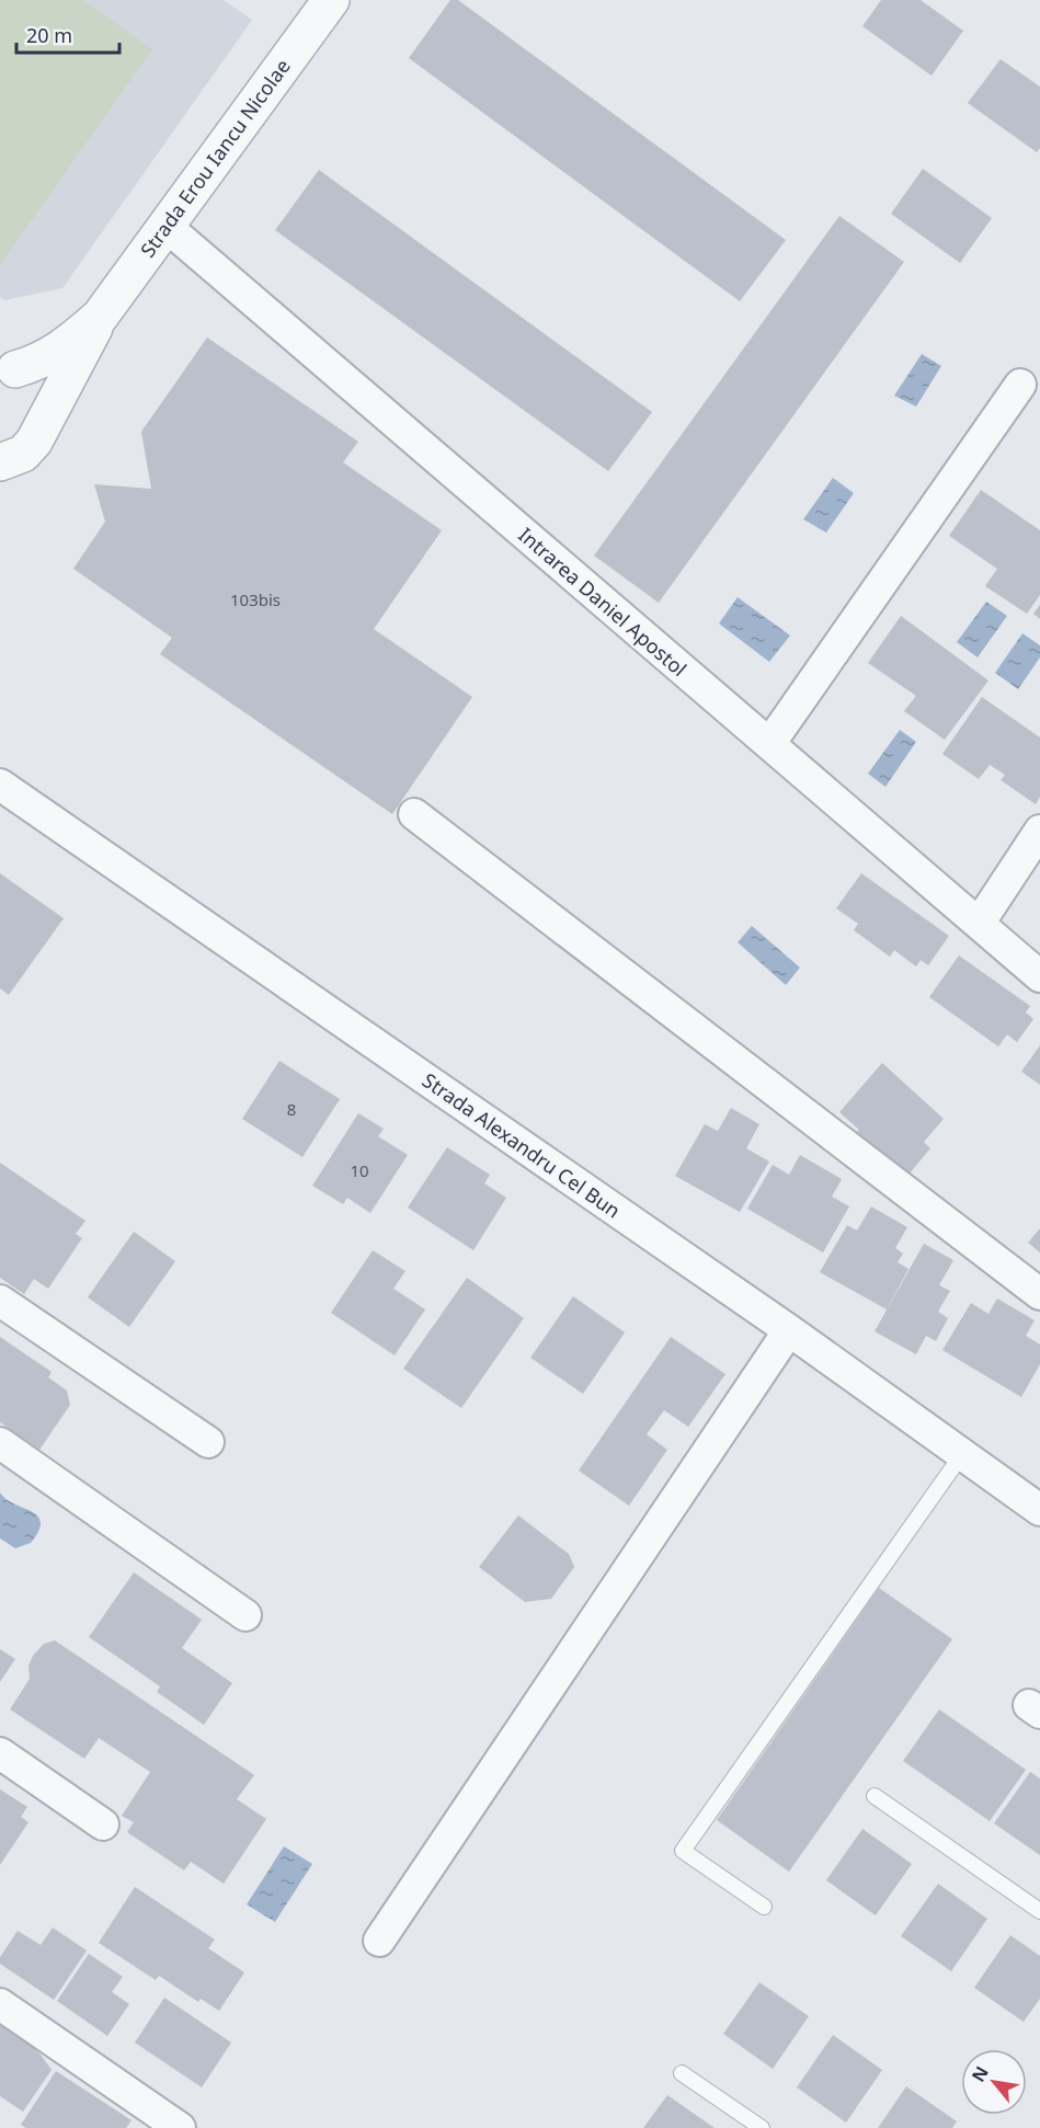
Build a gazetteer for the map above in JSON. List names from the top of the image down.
{
  "streets": {
    "street": ["Strada Erou Iancu Nicolae", "Intrarea Daniel Apostol", "Strada Alexandru Cel Bun"]
  },
  "crossings": [
    ["Strada Erou Iancu Nicolae", "Intrarea Daniel Apostol"]
  ],
  "house_numbers": ["103bis", "8", "10"],
  "scale_bar": "20 m",
  "north": "top left"
}
